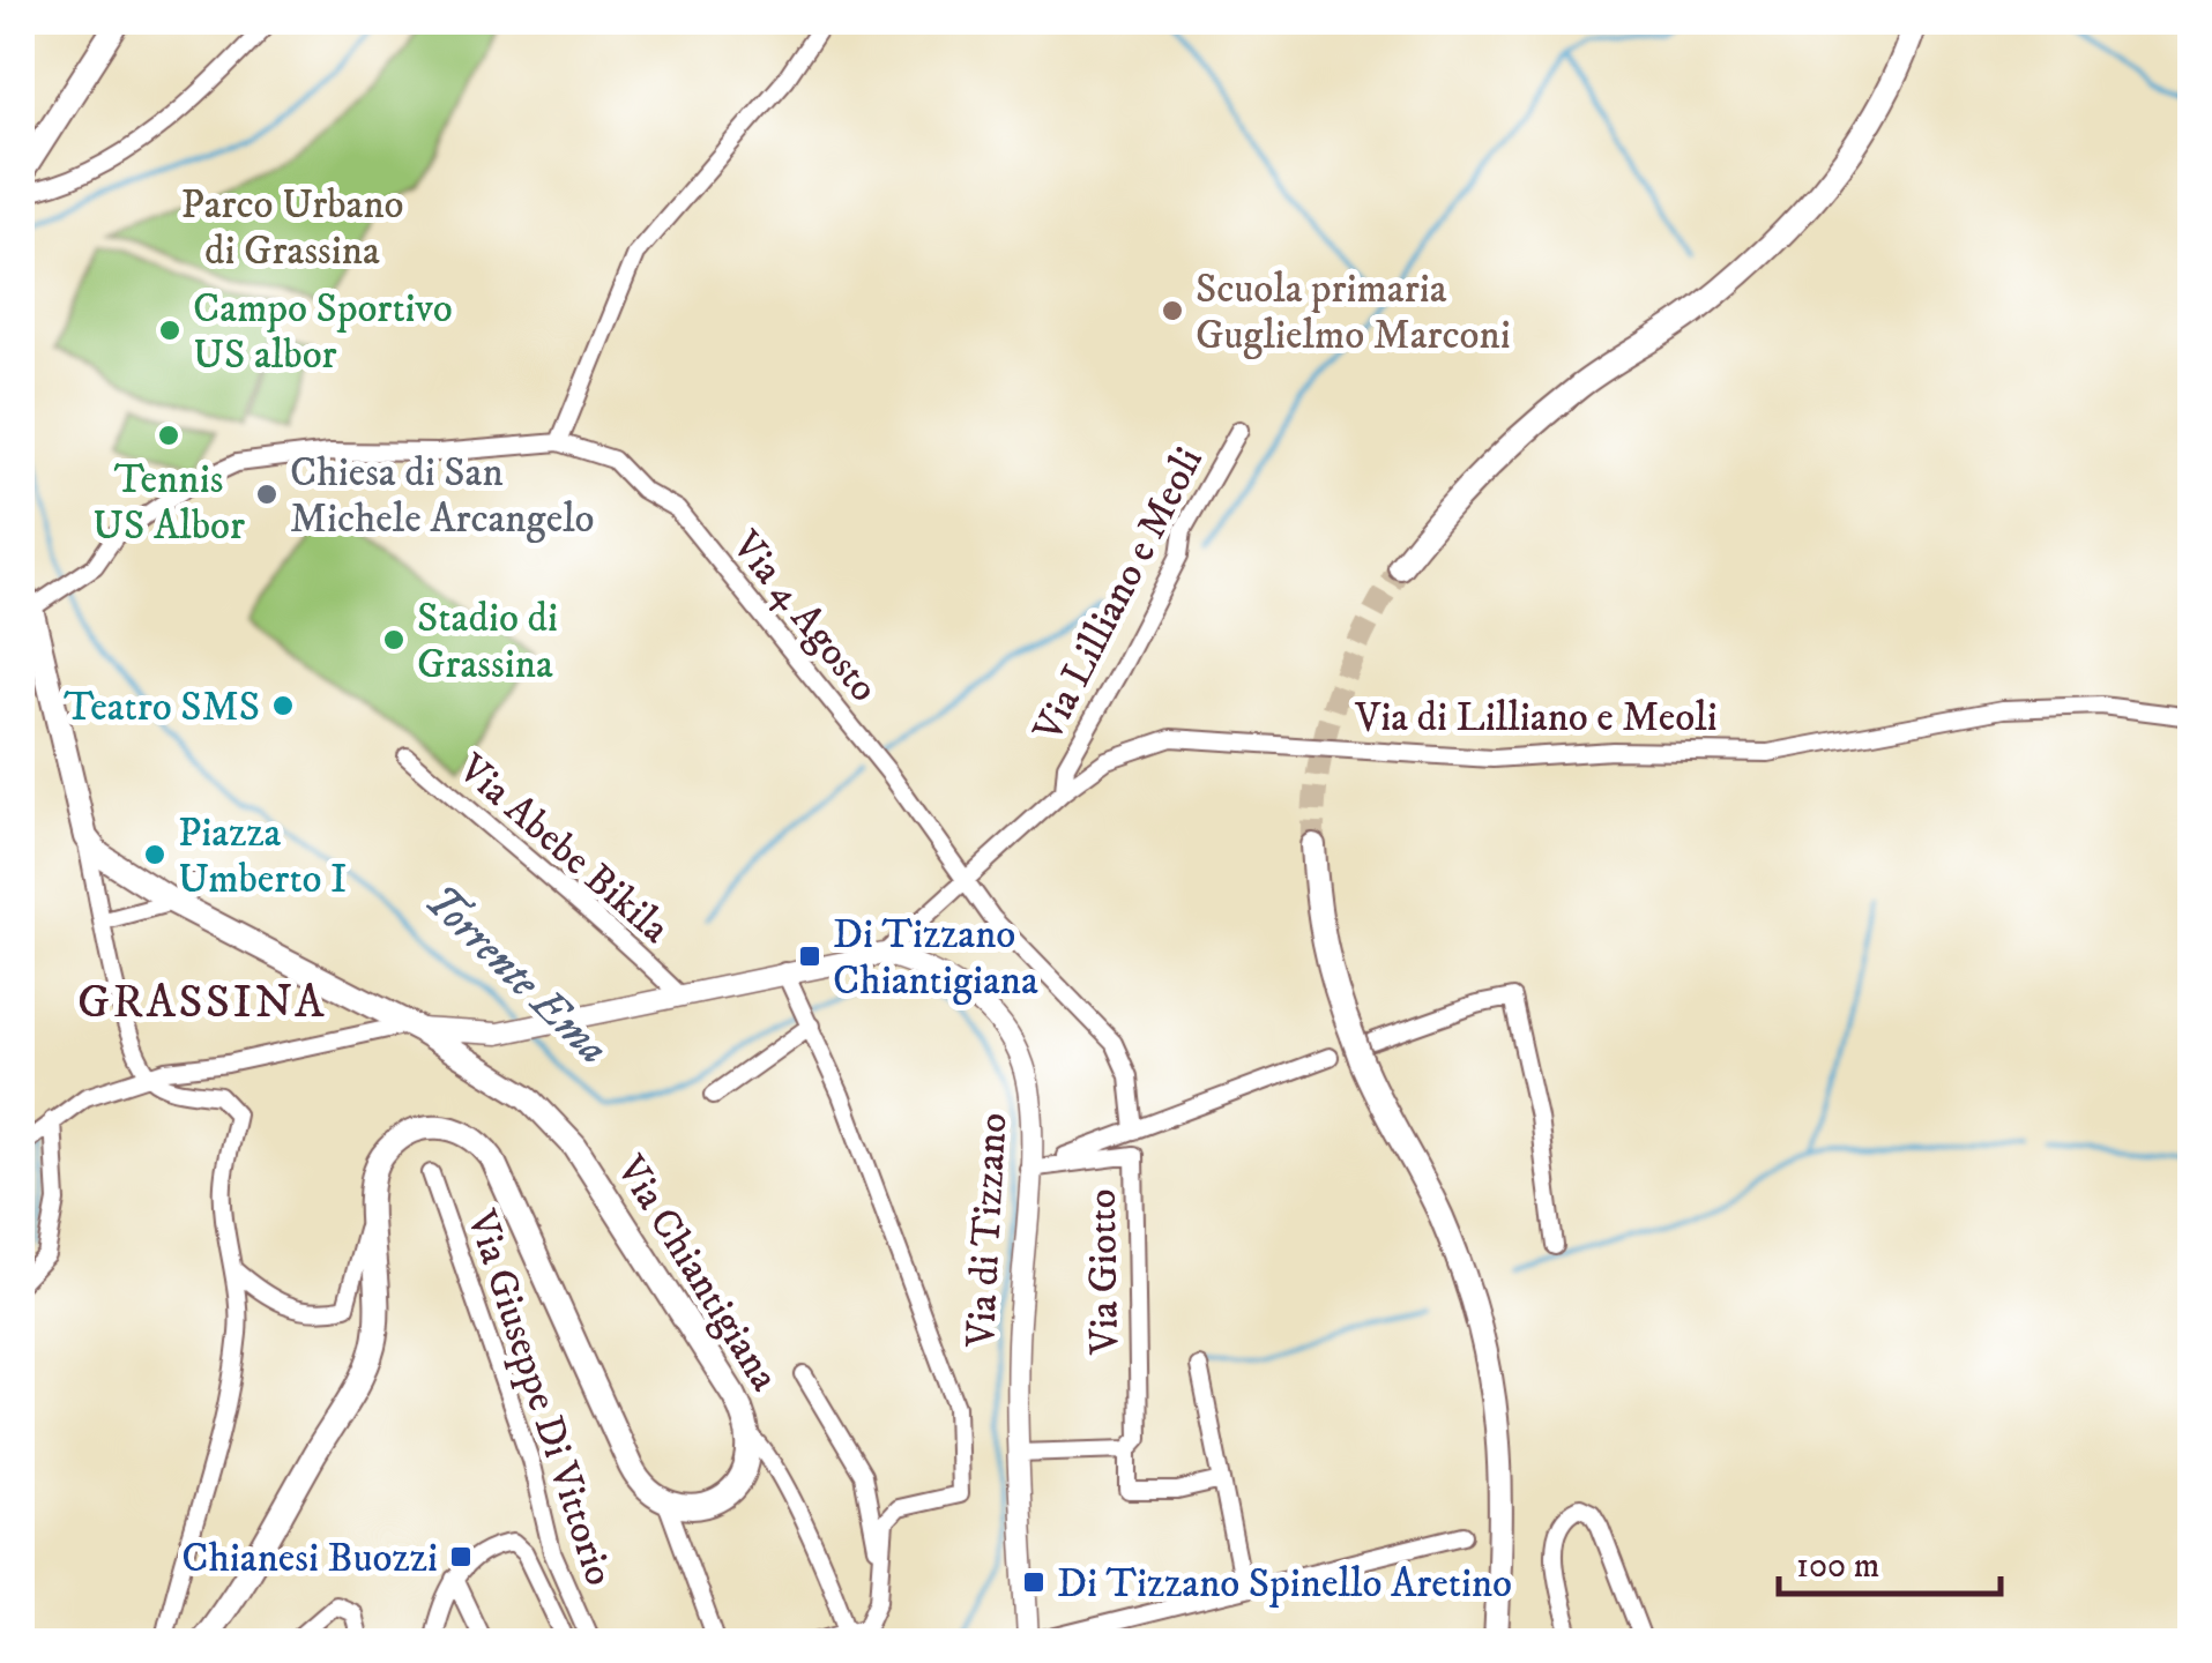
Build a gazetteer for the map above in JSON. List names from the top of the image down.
{
  "streets": {
    "main road": ["Via Chiantigiana"],
    "street": [
      "Via Lilliano e Meoli",
      "Via 4 Agosto",
      "Via di Lilliano e Meoli",
      "Via Abebe Bikila",
      "Via di Tizzano",
      "Via Giotto",
      "Via Giuseppe Di Vittorio"
    ]
  },
  "crossings": [
    ["Via Lilliano e Meoli", "Via di Lilliano e Meoli"],
    ["Via 4 Agosto", "Via di Lilliano e Meoli"],
    ["Via di Lilliano e Meoli", "Via di Tizzano"],
    ["Via di Tizzano", "Via Giotto"]
  ],
  "districts": ["GRASSINA"],
  "water": ["Torrente Ema"],
  "parks": ["Parco Urbano di Grassina"],
  "places": {
    "other": [
      "Scuola primaria Guglielmo Marconi",
      "Campo Sportivo US albor",
      "Tennis US Albor",
      "Chiesa di San Michele Arcangelo",
      "Stadio di Grassina",
      "Teatro SMS",
      "Piazza Umberto I"
    ],
    "transit": ["Di Tizzano Chiantigiana", "Chianesi Buozzi", "Di Tizzano Spinello Aretino"]
  },
  "scale_bar": "100 m"
}
